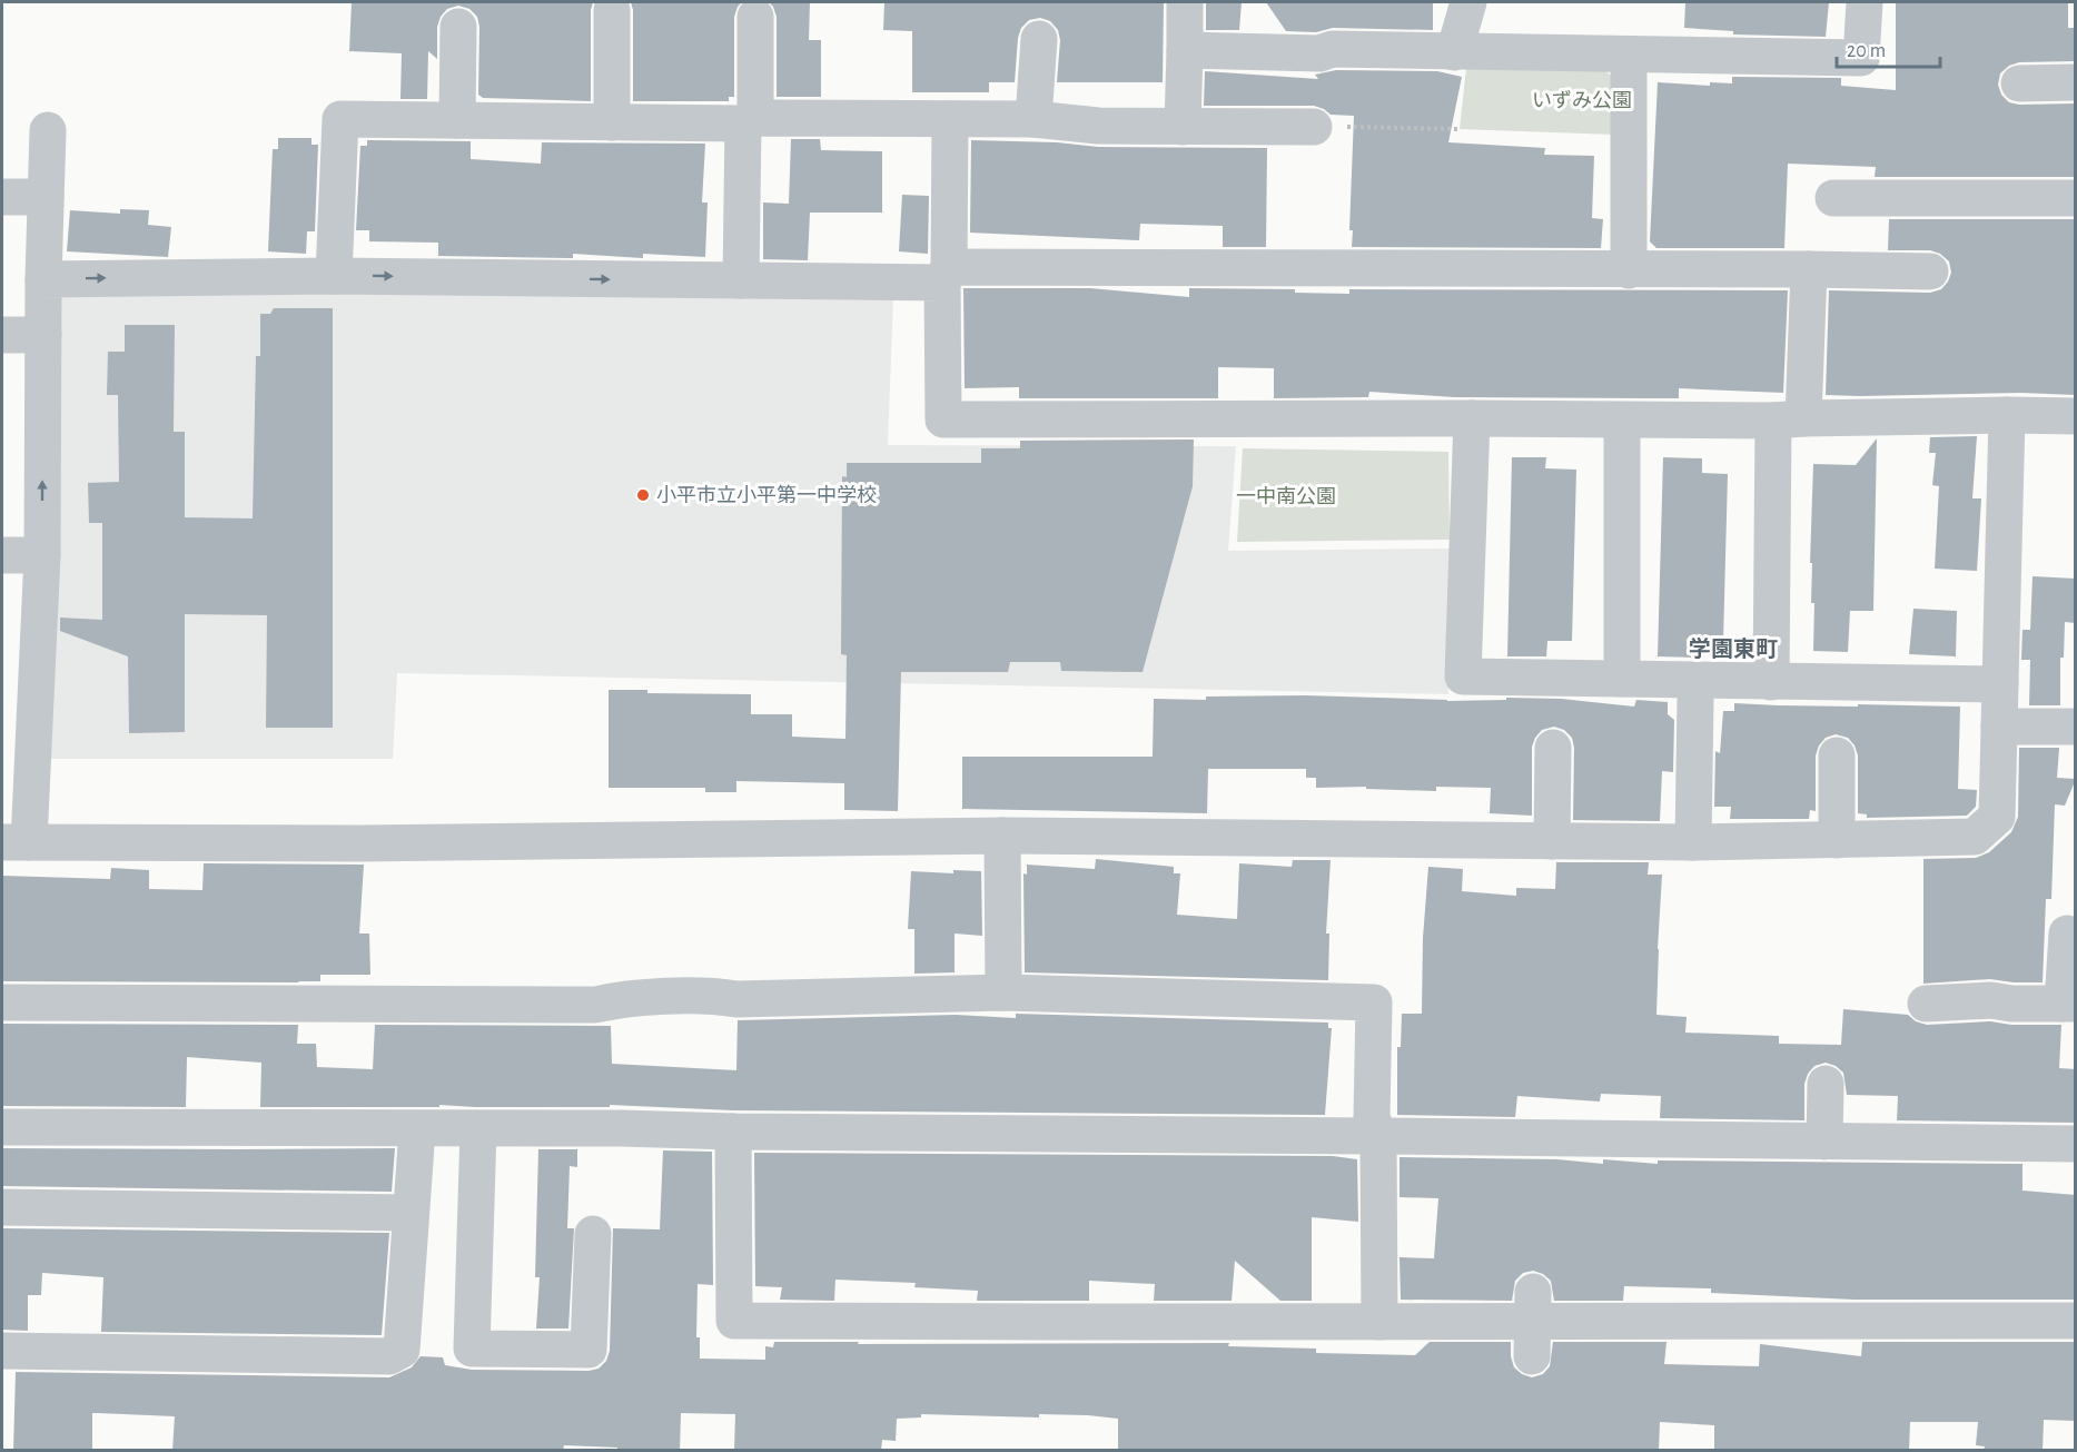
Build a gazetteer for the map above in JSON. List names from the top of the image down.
{
  "districts": ["学園東町"],
  "parks": ["いずみ公園", "一中南公園"],
  "places": ["小平市立小平第一中学校"],
  "scale_bar": "20 m"
}
